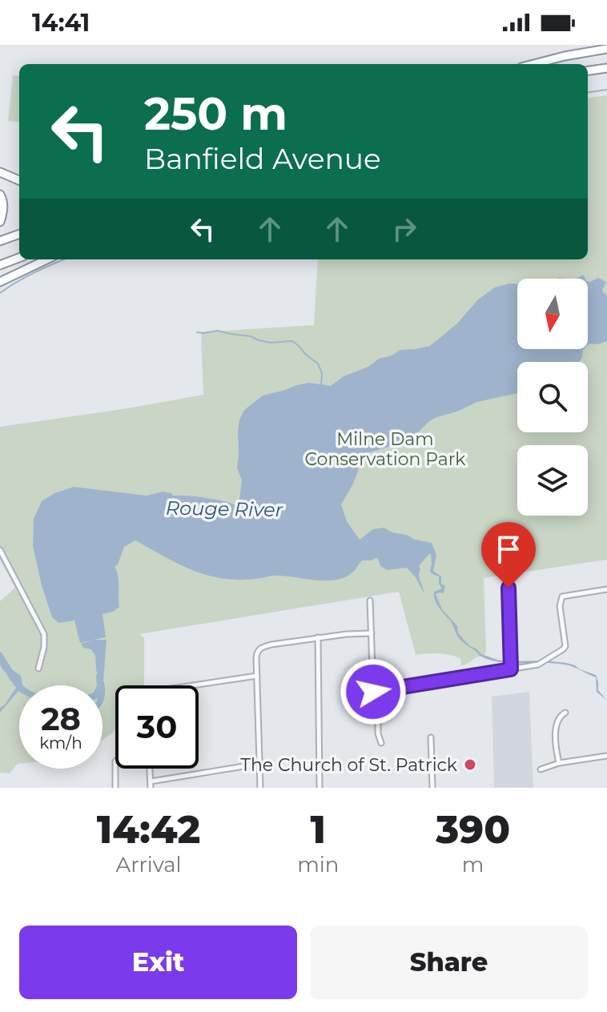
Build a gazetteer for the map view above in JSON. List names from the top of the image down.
{
  "water": ["Rouge River"],
  "parks": ["Milne Dam Conservation Park"],
  "places": ["The Church of St. Patrick"],
  "north": "bottom",
  "page": {
    "status": "14:41",
    "turn": ["250 m", "Banfield Avenue"],
    "speed": "28 km/h",
    "limit": "30",
    "eta": [
      "14:42",
      "Arrival",
      "1",
      "min",
      "390",
      "m"
    ],
    "buttons": ["Exit", "Share"]
  }
}
